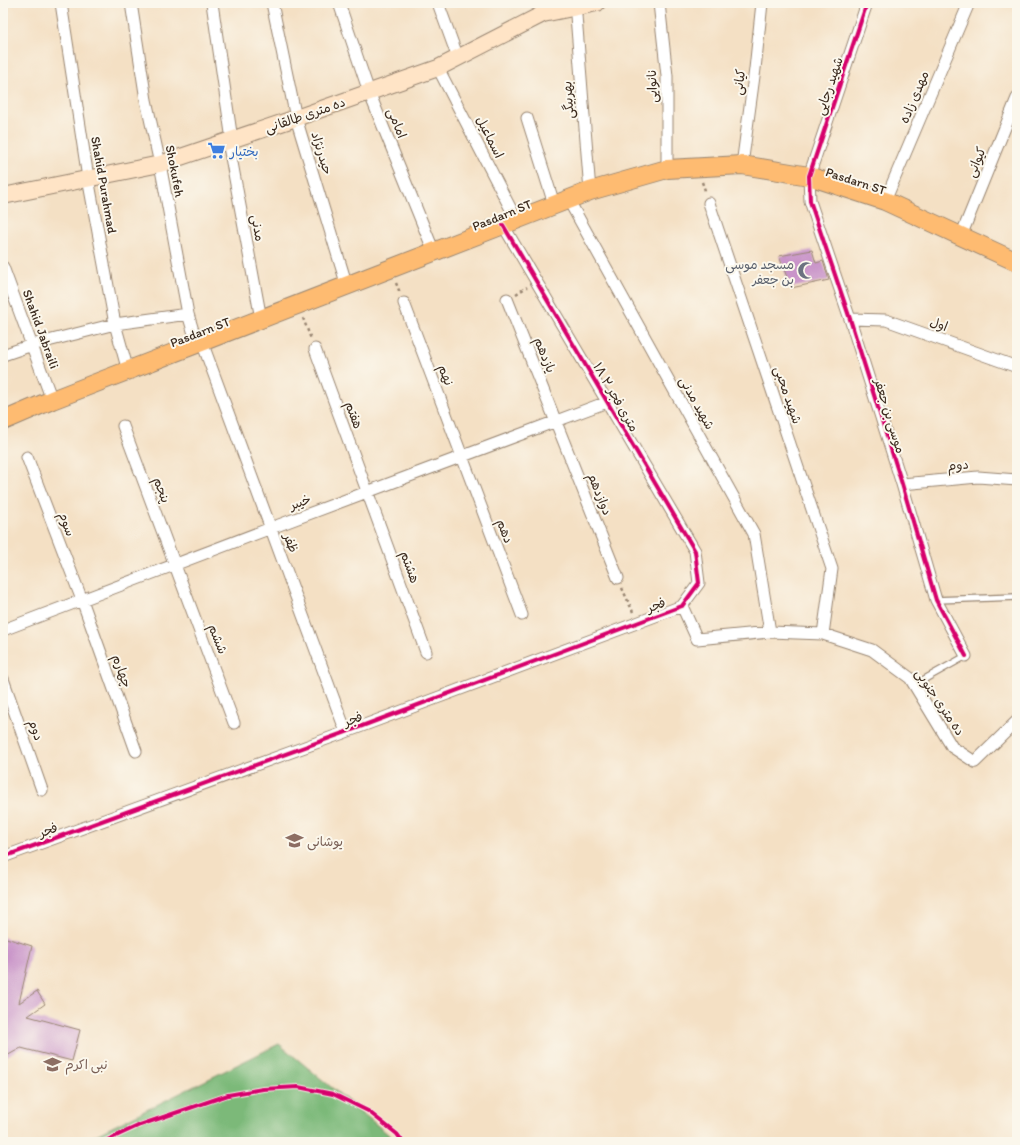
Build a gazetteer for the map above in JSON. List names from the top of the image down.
{
  "streets": {
    "main road": ["Pasdarn ST"],
    "street": [
      "کیانی",
      "نانوایی",
      "شهید رجایی",
      "مهدی زاده",
      "بهربیگی",
      "ده متری طالقانی",
      "امامی",
      "اسماعیل",
      "حیدرنژاد",
      "کیوانی",
      "Shokufeh",
      "Shahid Purahmad",
      "مدنی",
      "اول",
      "Shahid Jabraili",
      "یازدهم",
      "نهم",
      "شهید محبی",
      "۱۸ متری فجر ۲",
      "شهید مدنی",
      "هفتم",
      "موسی بن جعفر",
      "دوم",
      "پنجم",
      "دوازدهم",
      "خیبر",
      "سوم",
      "دهم",
      "ظفر",
      "هشتم",
      "فجر",
      "ششم",
      "چهارم",
      "ده متری جنوبی"
    ]
  },
  "crossings": [
    ["کیانی", "Pasdarn ST"],
    ["نانوایی", "Pasdarn ST"],
    ["شهید رجایی", "Pasdarn ST"],
    ["شهید رجایی", "موسی بن جعفر"],
    ["مهدی زاده", "Pasdarn ST"],
    ["بهربیگی", "ده متری طالقانی"],
    ["بهربیگی", "Pasdarn ST"],
    ["ده متری طالقانی", "امامی"],
    ["ده متری طالقانی", "اسماعیل"],
    ["ده متری طالقانی", "حیدرنژاد"],
    ["ده متری طالقانی", "Shokufeh"],
    ["ده متری طالقانی", "Shahid Purahmad"],
    ["ده متری طالقانی", "مدنی"],
    ["امامی", "Pasdarn ST"],
    ["اسماعیل", "Pasdarn ST"],
    ["اسماعیل", "۱۸ متری فجر ۲"],
    ["حیدرنژاد", "Pasdarn ST"],
    ["کیوانی", "Pasdarn ST"],
    ["Shokufeh", "Pasdarn ST"],
    ["Shokufeh", "ظفر"],
    ["Pasdarn ST", "Shahid Purahmad"],
    ["Pasdarn ST", "مدنی"],
    ["Pasdarn ST", "Shahid Jabraili"],
    ["Pasdarn ST", "۱۸ متری فجر ۲"],
    ["Pasdarn ST", "شهید مدنی"],
    ["Pasdarn ST", "موسی بن جعفر"],
    ["Pasdarn ST", "ظفر"],
    ["اول", "موسی بن جعفر"],
    ["یازدهم", "دوازدهم"],
    ["یازدهم", "خیبر"],
    ["نهم", "خیبر"],
    ["نهم", "دهم"],
    ["شهید محبی", "ده متری جنوبی"],
    ["۱۸ متری فجر ۲", "خیبر"],
    ["۱۸ متری فجر ۲", "فجر"],
    ["شهید مدنی", "ده متری جنوبی"],
    ["هفتم", "خیبر"],
    ["هفتم", "هشتم"],
    ["موسی بن جعفر", "دوم"],
    ["پنجم", "خیبر"],
    ["پنجم", "ششم"],
    ["دوازدهم", "خیبر"],
    ["خیبر", "سوم"],
    ["خیبر", "دهم"],
    ["خیبر", "ظفر"],
    ["خیبر", "هشتم"],
    ["خیبر", "ششم"],
    ["خیبر", "چهارم"],
    ["سوم", "چهارم"],
    ["ظفر", "فجر"],
    ["فجر", "ده متری جنوبی"]
  ],
  "places": {
    "supermarket": ["بختیار"],
    "mosque": ["مسجد موسی بن جعفر"],
    "school or university": ["یوشانی", "نبی اکرم"]
  }
}
